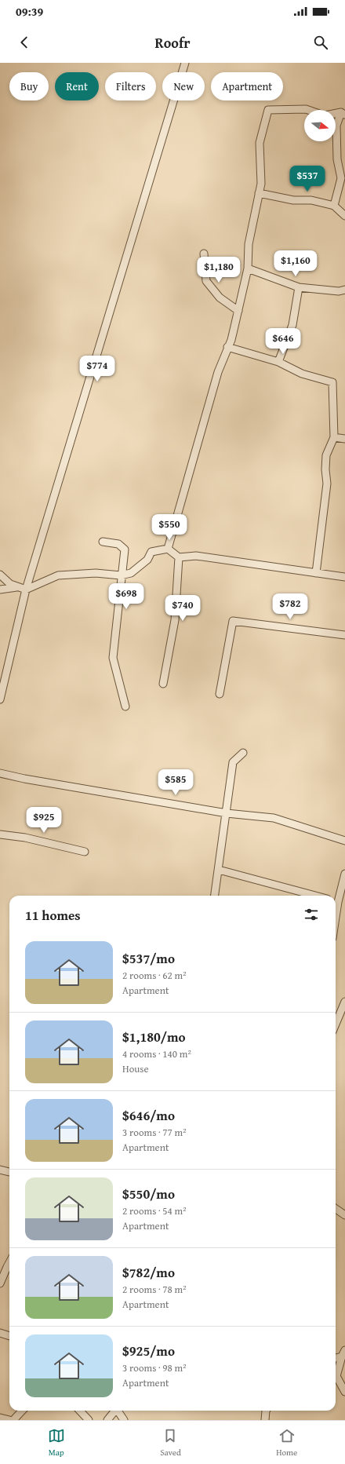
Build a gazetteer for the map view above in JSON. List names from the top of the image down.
{
  "north": "right",
  "page": {
    "status": "09:39",
    "header": "Roofr",
    "chip": [
      "Buy",
      "Rent",
      "Filters",
      "New",
      "Apartment"
    ],
    "price": [
      "$537",
      "$1,160",
      "$1,180",
      "$646",
      "$774",
      "$550",
      "$698",
      "$782",
      "$740",
      "$585",
      "$925"
    ],
    "heading": "11 homes",
    "list": [
      {
        "name": "$537/mo",
        "note": "2 rooms · 62 m² · Apartment"
      },
      {
        "name": "$1,180/mo",
        "note": "4 rooms · 140 m² · House"
      },
      {
        "name": "$646/mo",
        "note": "3 rooms · 77 m² · Apartment"
      },
      {
        "name": "$550/mo",
        "note": "2 rooms · 54 m² · Apartment"
      },
      {
        "name": "$782/mo",
        "note": "2 rooms · 78 m² · Apartment"
      },
      {
        "name": "$925/mo",
        "note": "3 rooms · 98 m² · Apartment"
      }
    ],
    "tabs": ["Map", "Saved", "Home"]
  }
}
